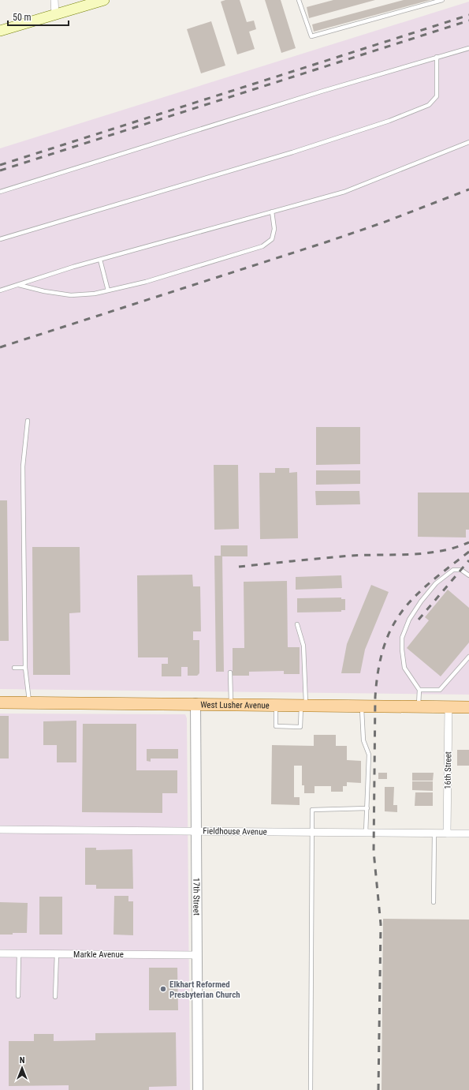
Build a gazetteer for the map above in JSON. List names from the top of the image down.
{
  "streets": {
    "main road": ["West Lusher Avenue"],
    "street": [
      "16th Street",
      "Fieldhouse Avenue",
      "17th Street",
      "Markle Avenue"
    ]
  },
  "crossings": [
    ["West Lusher Avenue", "16th Street"],
    ["West Lusher Avenue", "17th Street"],
    ["16th Street", "Fieldhouse Avenue"],
    ["Fieldhouse Avenue", "17th Street"],
    ["17th Street", "Markle Avenue"]
  ],
  "places": ["Elkhart Reformed Presbyterian Church"],
  "scale_bar": "50 m",
  "north": "top"
}
